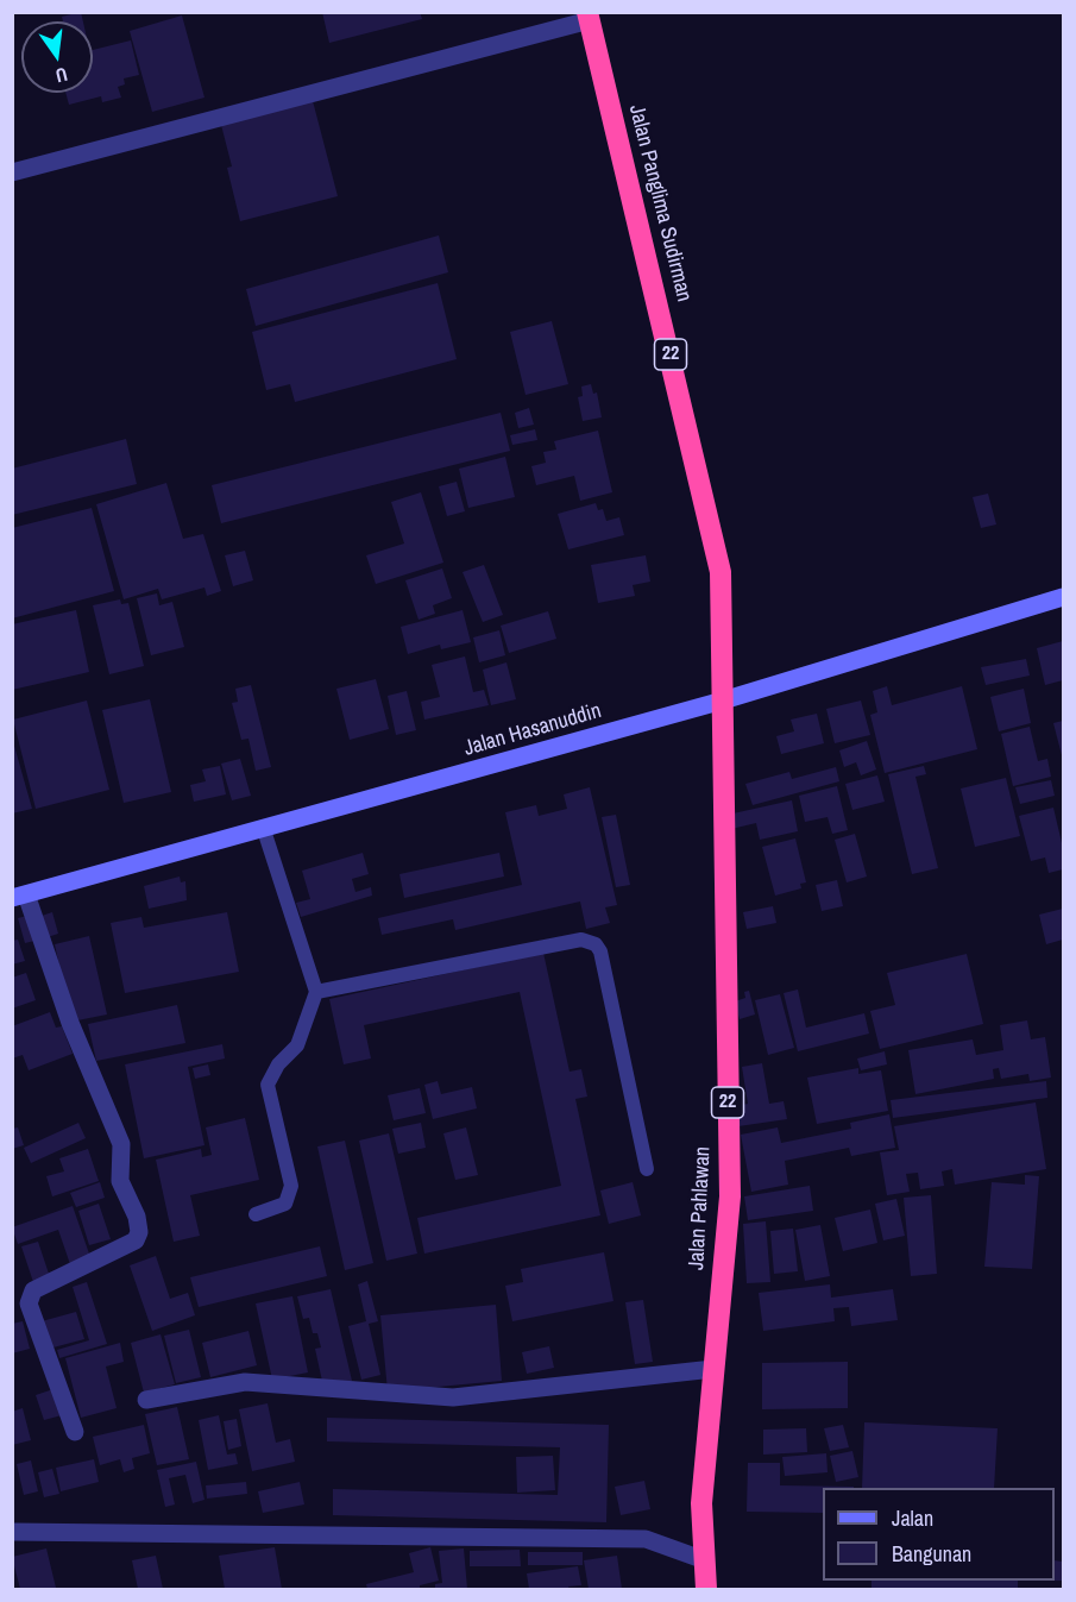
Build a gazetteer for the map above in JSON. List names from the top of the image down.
{
  "streets": {
    "highway": ["Jalan Panglima Sudirman", "22", "Jalan Pahlawan"],
    "main road": ["Jalan Hasanuddin"]
  },
  "crossings": [
    ["Jalan Panglima Sudirman", "Jalan Hasanuddin"],
    ["Jalan Panglima Sudirman", "Jalan Pahlawan"],
    ["Jalan Hasanuddin", "Jalan Pahlawan"]
  ],
  "legend": ["Jalan", "Bangunan"],
  "north": "bottom"
}
